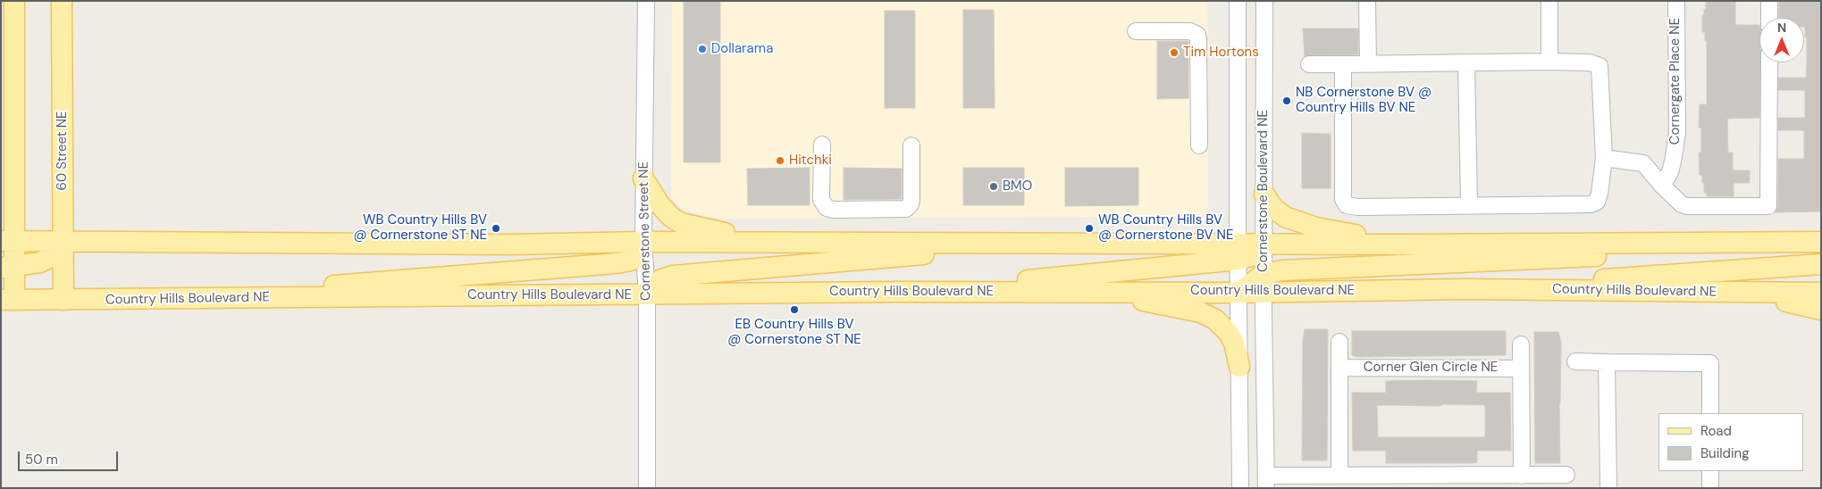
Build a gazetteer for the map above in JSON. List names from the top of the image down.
{
  "streets": {
    "main road": ["60 Street NE", "Country Hills Boulevard NE"],
    "street": [
      "Cornergate Place NE",
      "Cornerstone Boulevard NE",
      "Cornerstone Street NE",
      "Corner Glen Circle NE"
    ]
  },
  "crossings": [
    ["60 Street NE", "Country Hills Boulevard NE"],
    ["Cornerstone Boulevard NE", "Country Hills Boulevard NE"],
    ["Cornerstone Street NE", "Country Hills Boulevard NE"]
  ],
  "places": [
    "Dollarama",
    "Tim Hortons",
    "NB Cornerstone BV @ Country Hills BV NE",
    "Hitchki",
    "BMO",
    "WB Country Hills BV @ Cornerstone ST NE",
    "WB Country Hills BV @ Cornerstone BV NE",
    "EB Country Hills BV @ Cornerstone ST NE"
  ],
  "legend": ["Road", "Building"],
  "scale_bar": "50 m",
  "north": "top"
}
